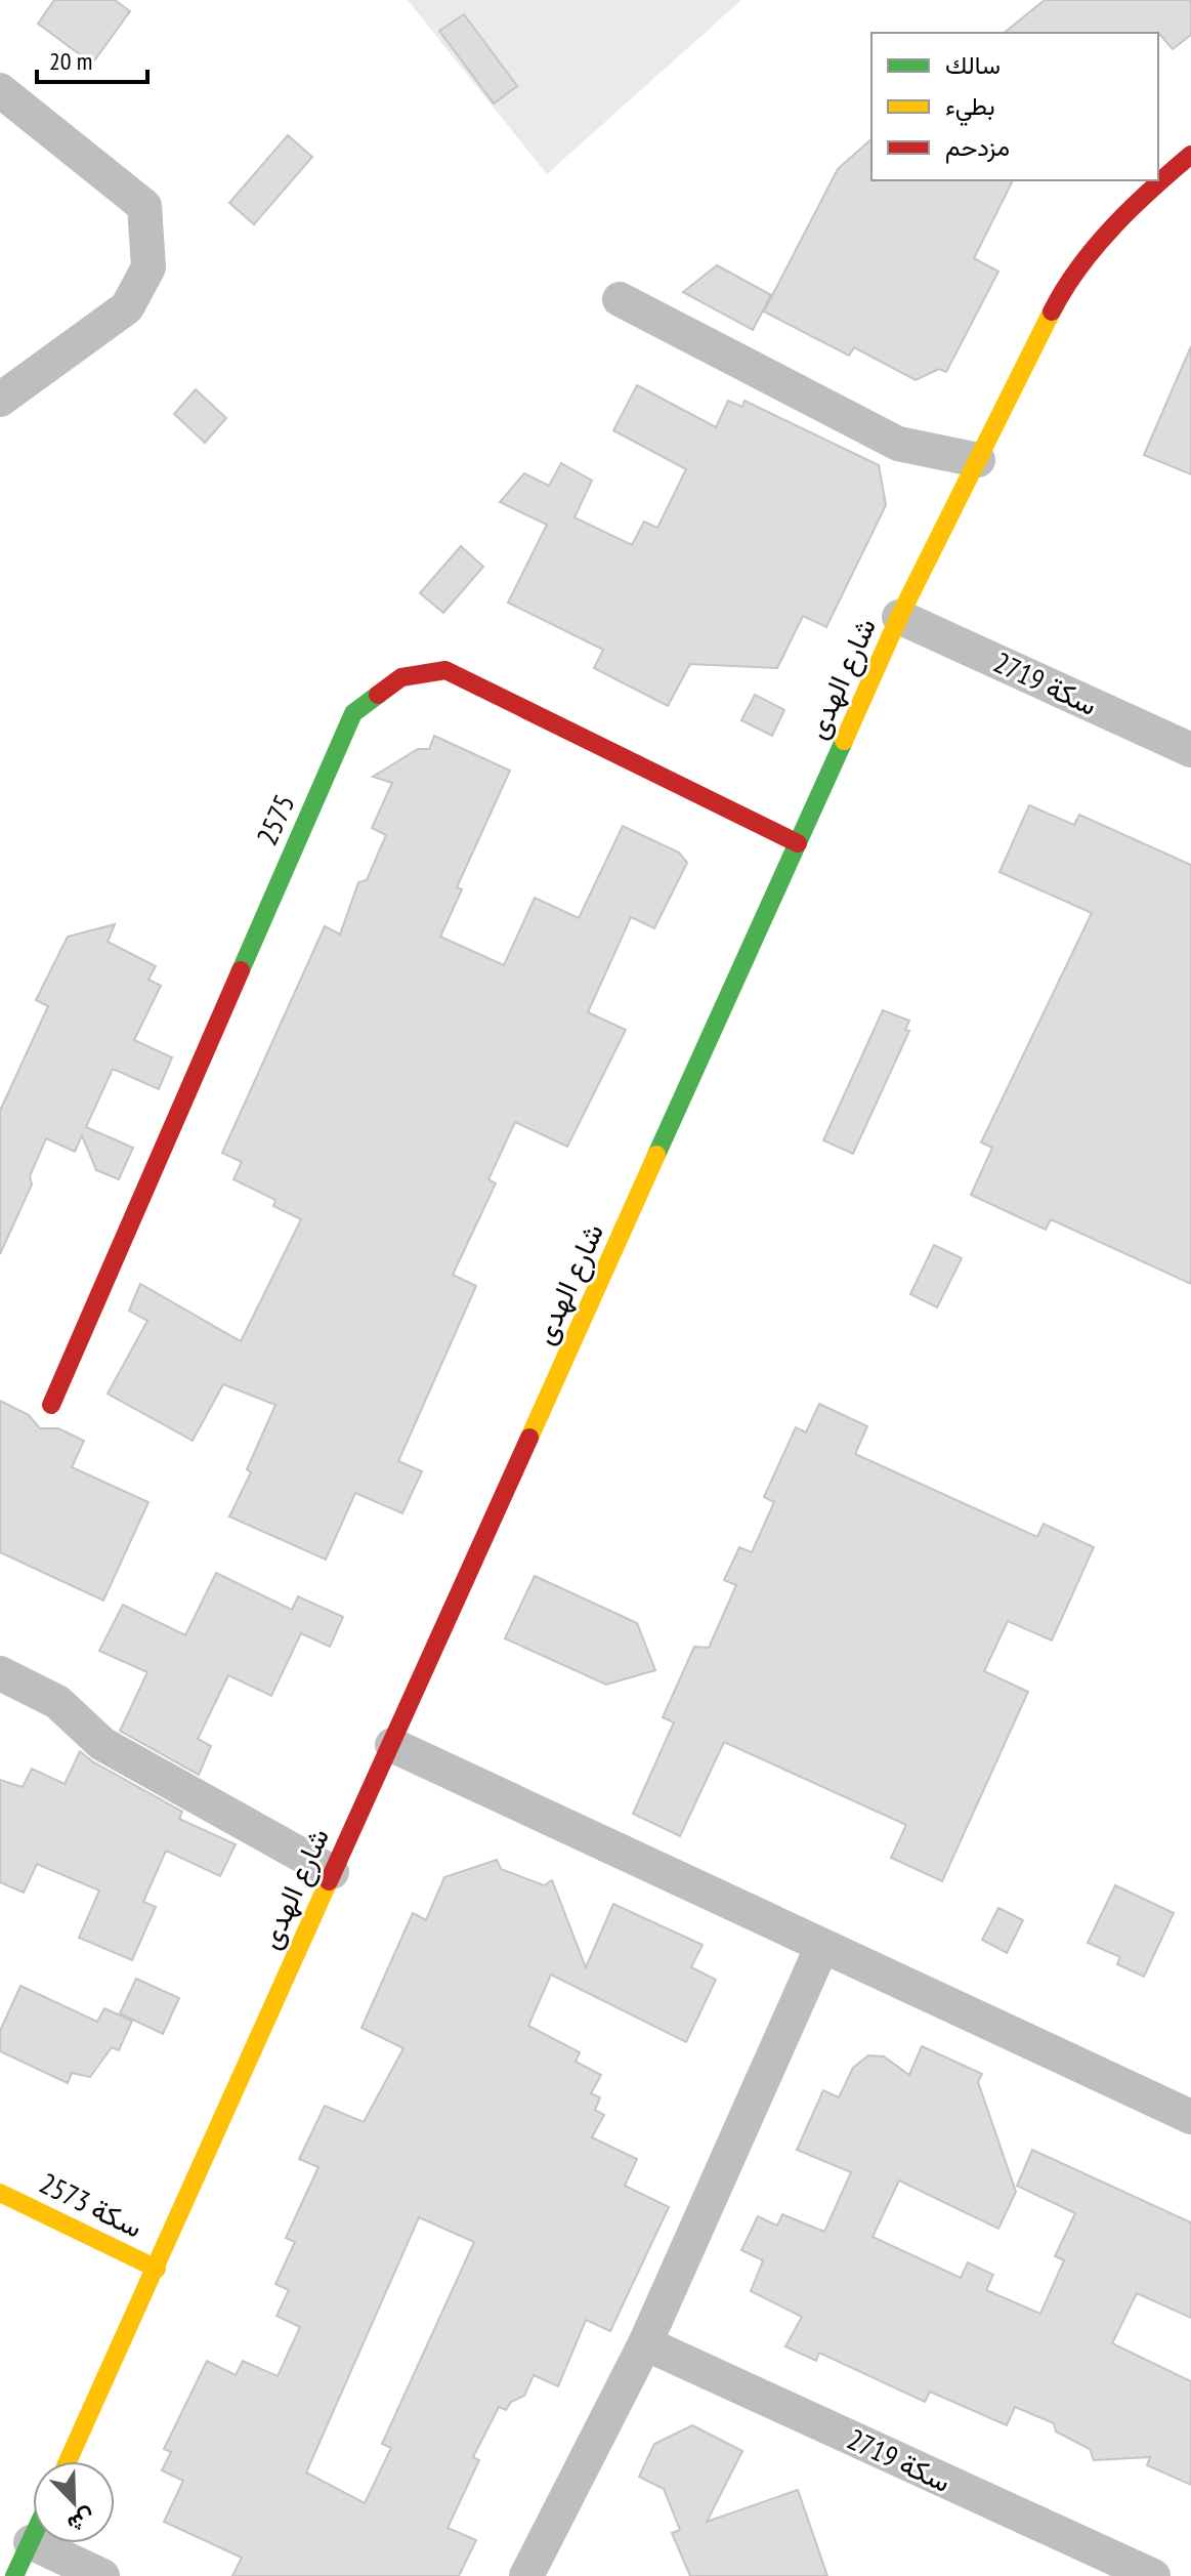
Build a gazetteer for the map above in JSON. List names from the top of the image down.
{
  "streets": {
    "street": [
      "شارع الهدى",
      "سكة 2719",
      "2575",
      "سكة 2573"
    ]
  },
  "crossings": [
    ["شارع الهدى", "سكة 2719"],
    ["شارع الهدى", "2575"],
    ["شارع الهدى", "سكة 2573"]
  ],
  "legend": ["سالك", "بطيء", "مزدحم"],
  "scale_bar": "20 m",
  "north": "bottom right"
}
